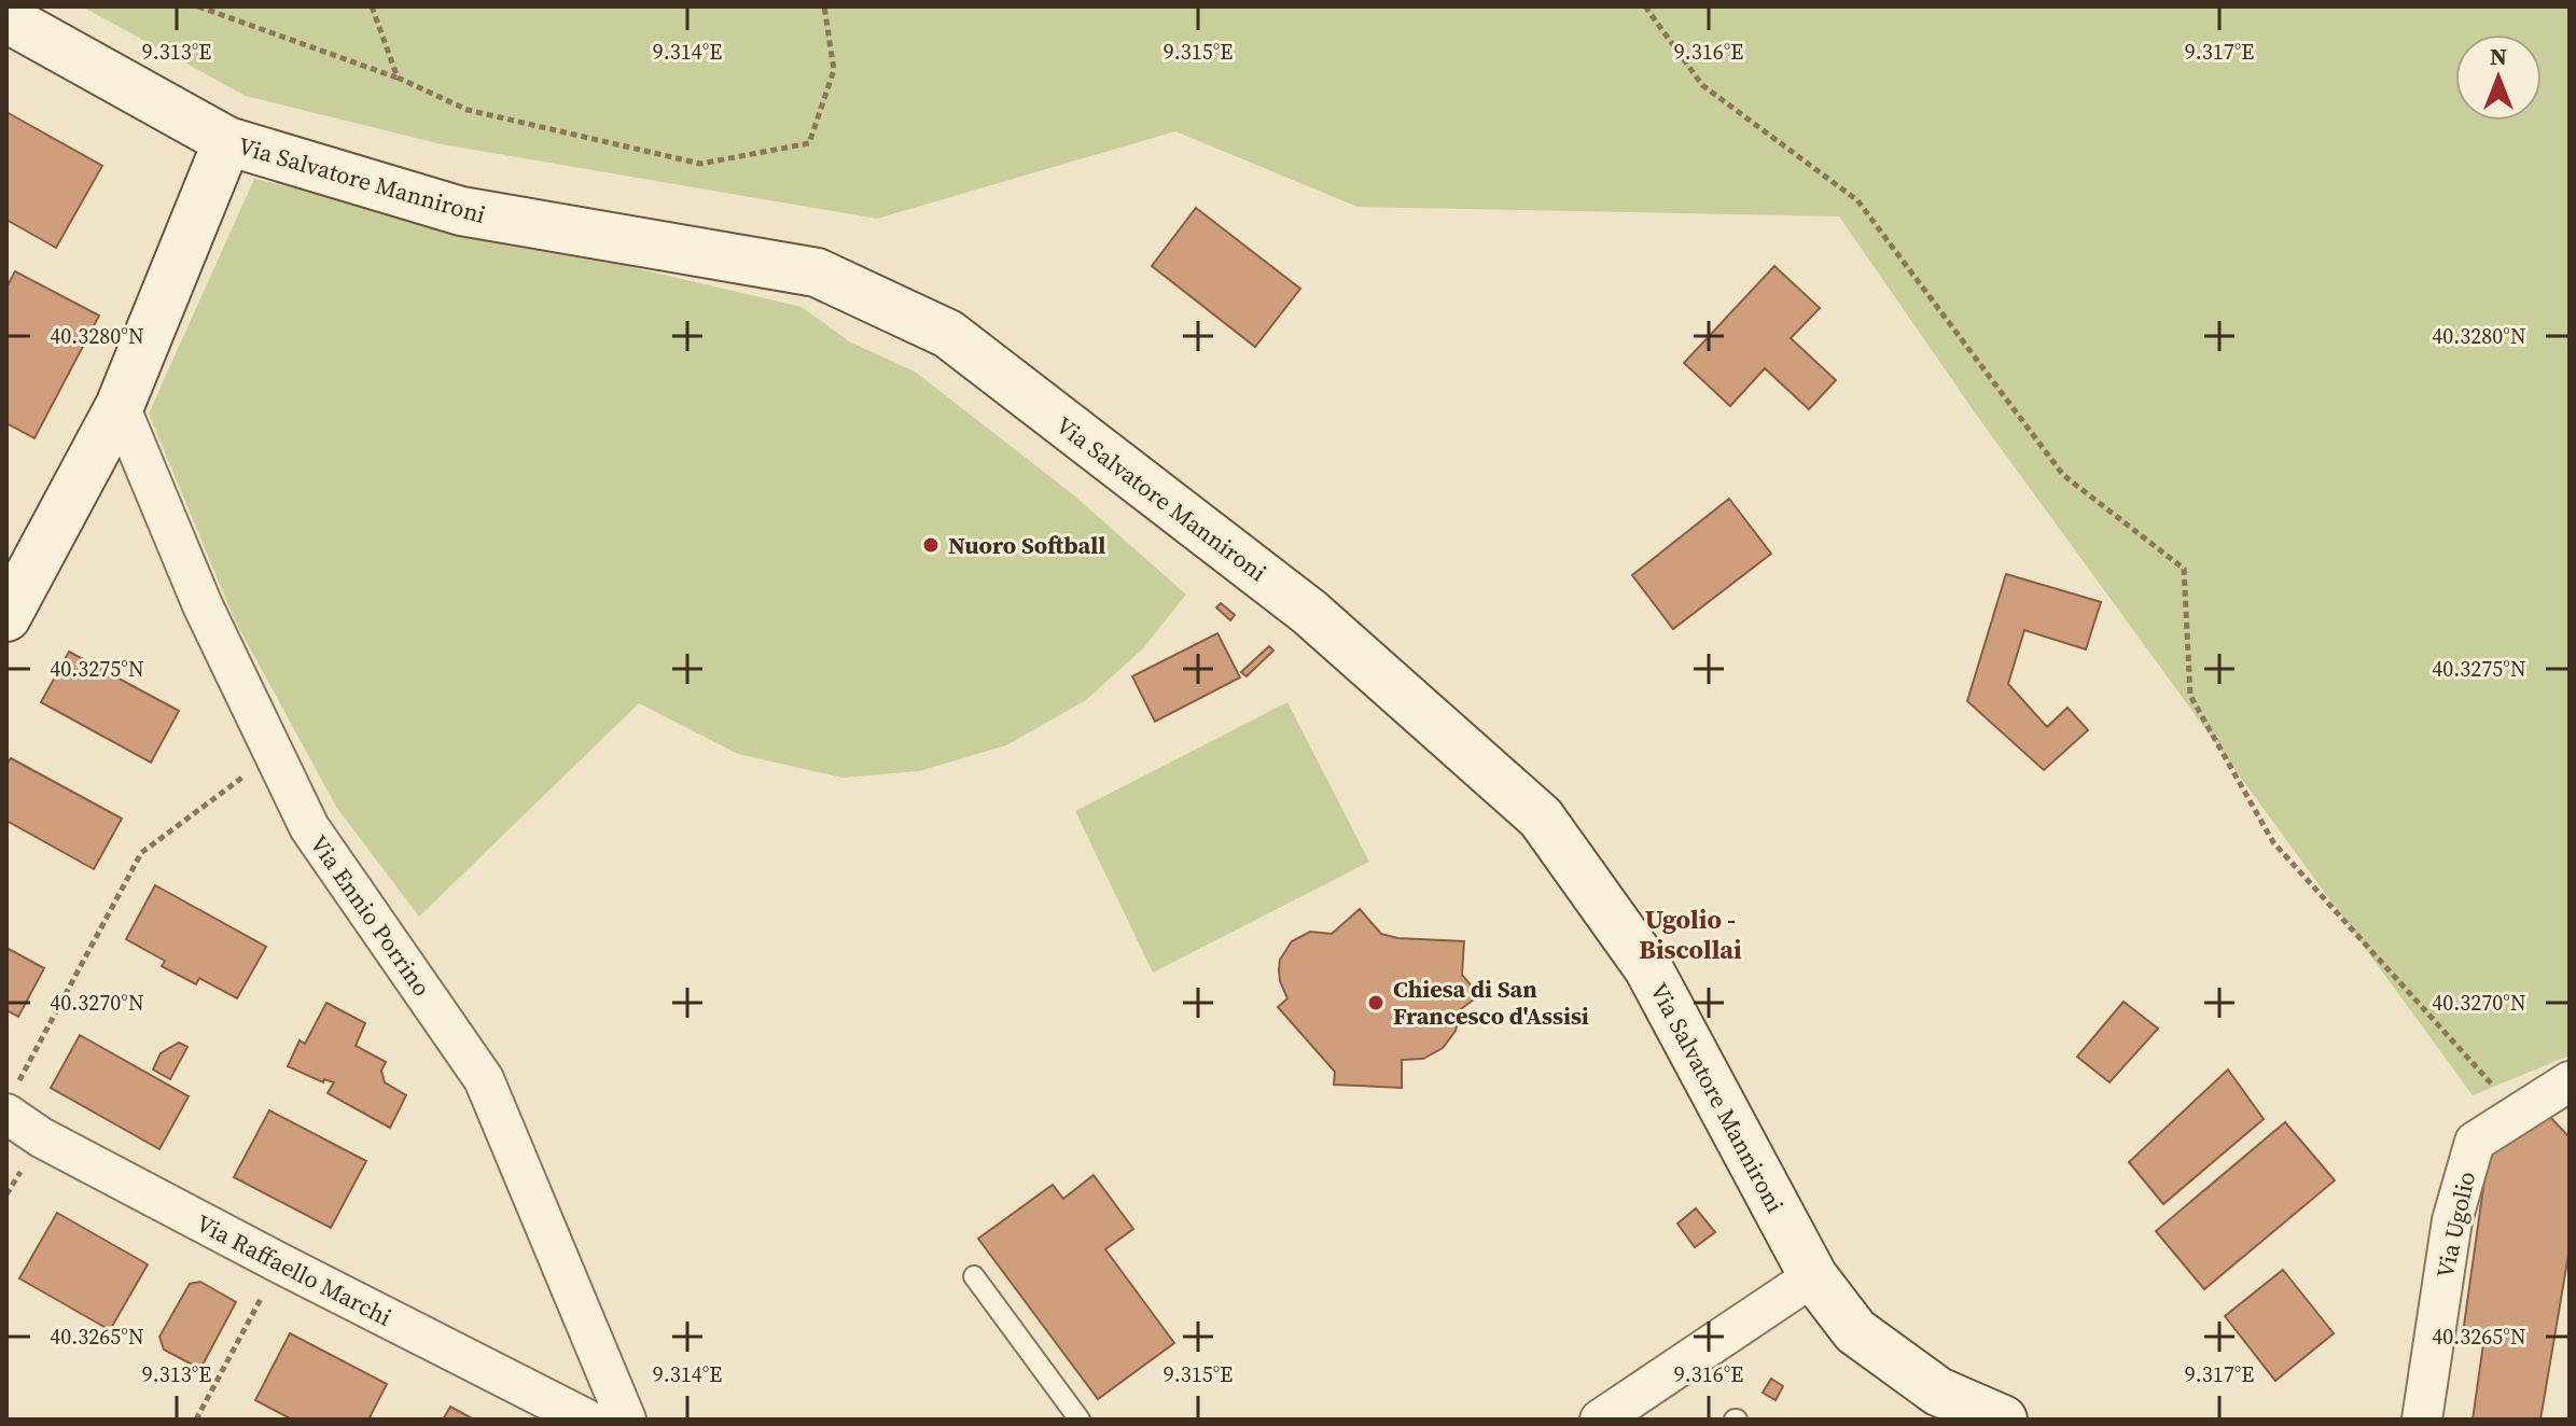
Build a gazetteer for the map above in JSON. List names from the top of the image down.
{
  "streets": {
    "street": [
      "Via Salvatore Mannironi",
      "Via Ennio Porrino",
      "Via Ugolio",
      "Via Raffaello Marchi"
    ]
  },
  "districts": ["Ugolio - Biscollai"],
  "places": ["Nuoro Softball", "Chiesa di San Francesco d'Assisi"],
  "north": "top",
  "coordinates": [
    "9.313°E",
    "9.314°E",
    "9.315°E",
    "9.316°E",
    "9.317°E",
    "40.3280°N",
    "40.3275°N",
    "40.3270°N",
    "40.3265°N"
  ]
}
